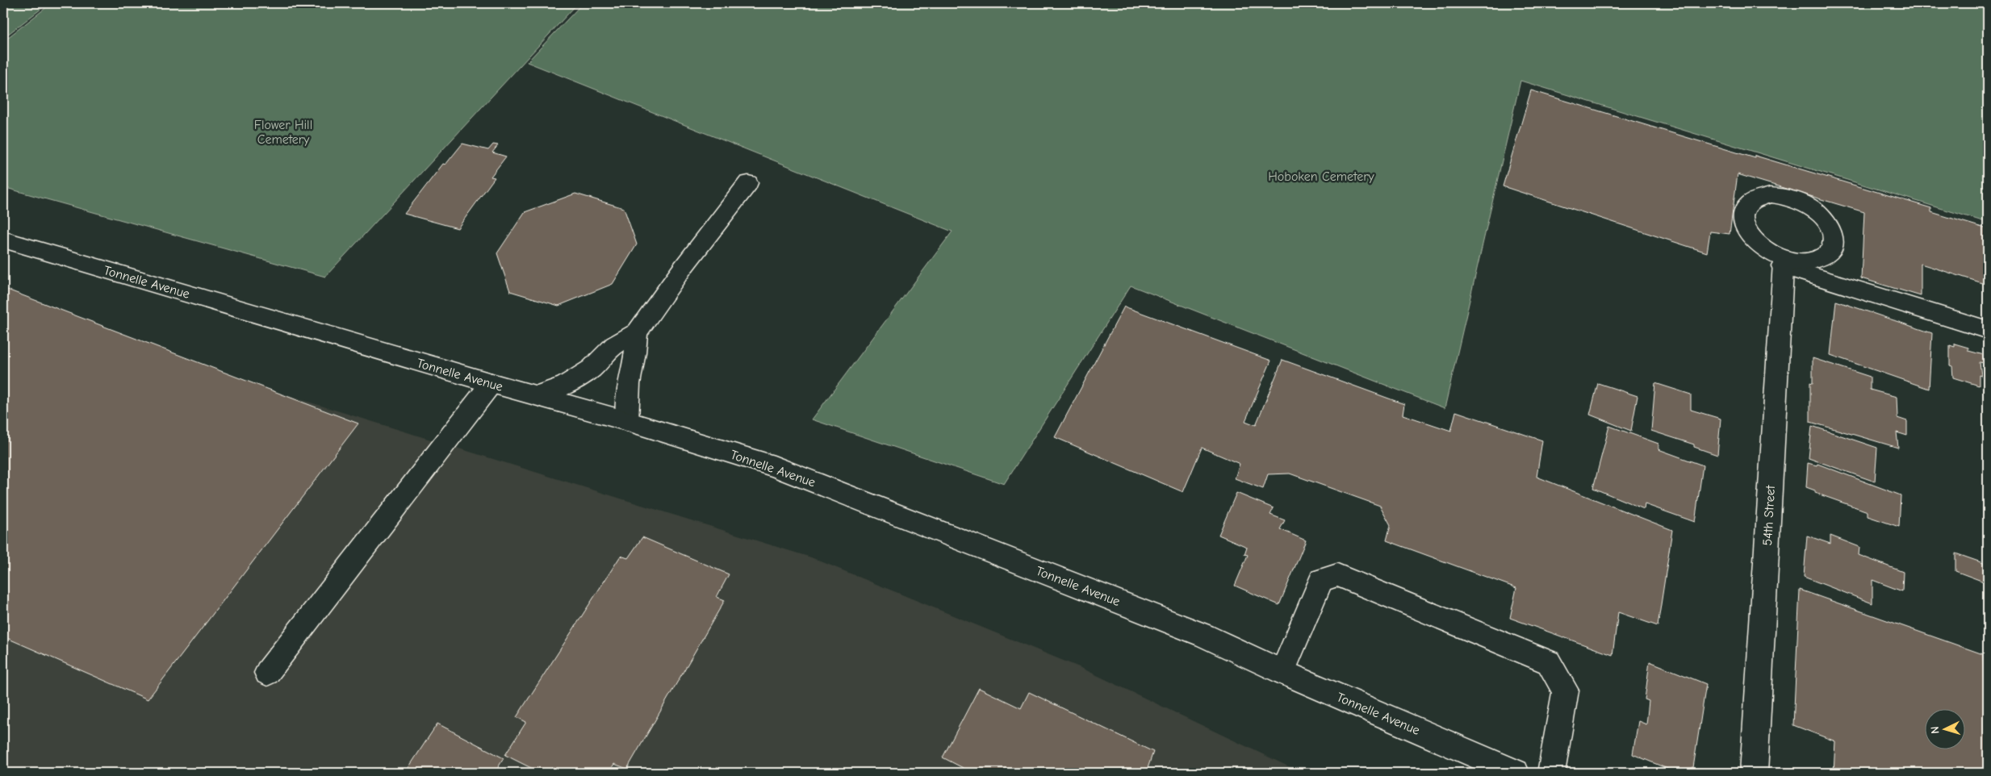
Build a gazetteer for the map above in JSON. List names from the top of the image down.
{
  "streets": {
    "main road": ["Tonnelle Avenue", "54th Street"]
  },
  "parks": ["Flower Hill Cemetery", "Hoboken Cemetery"],
  "north": "left"
}
